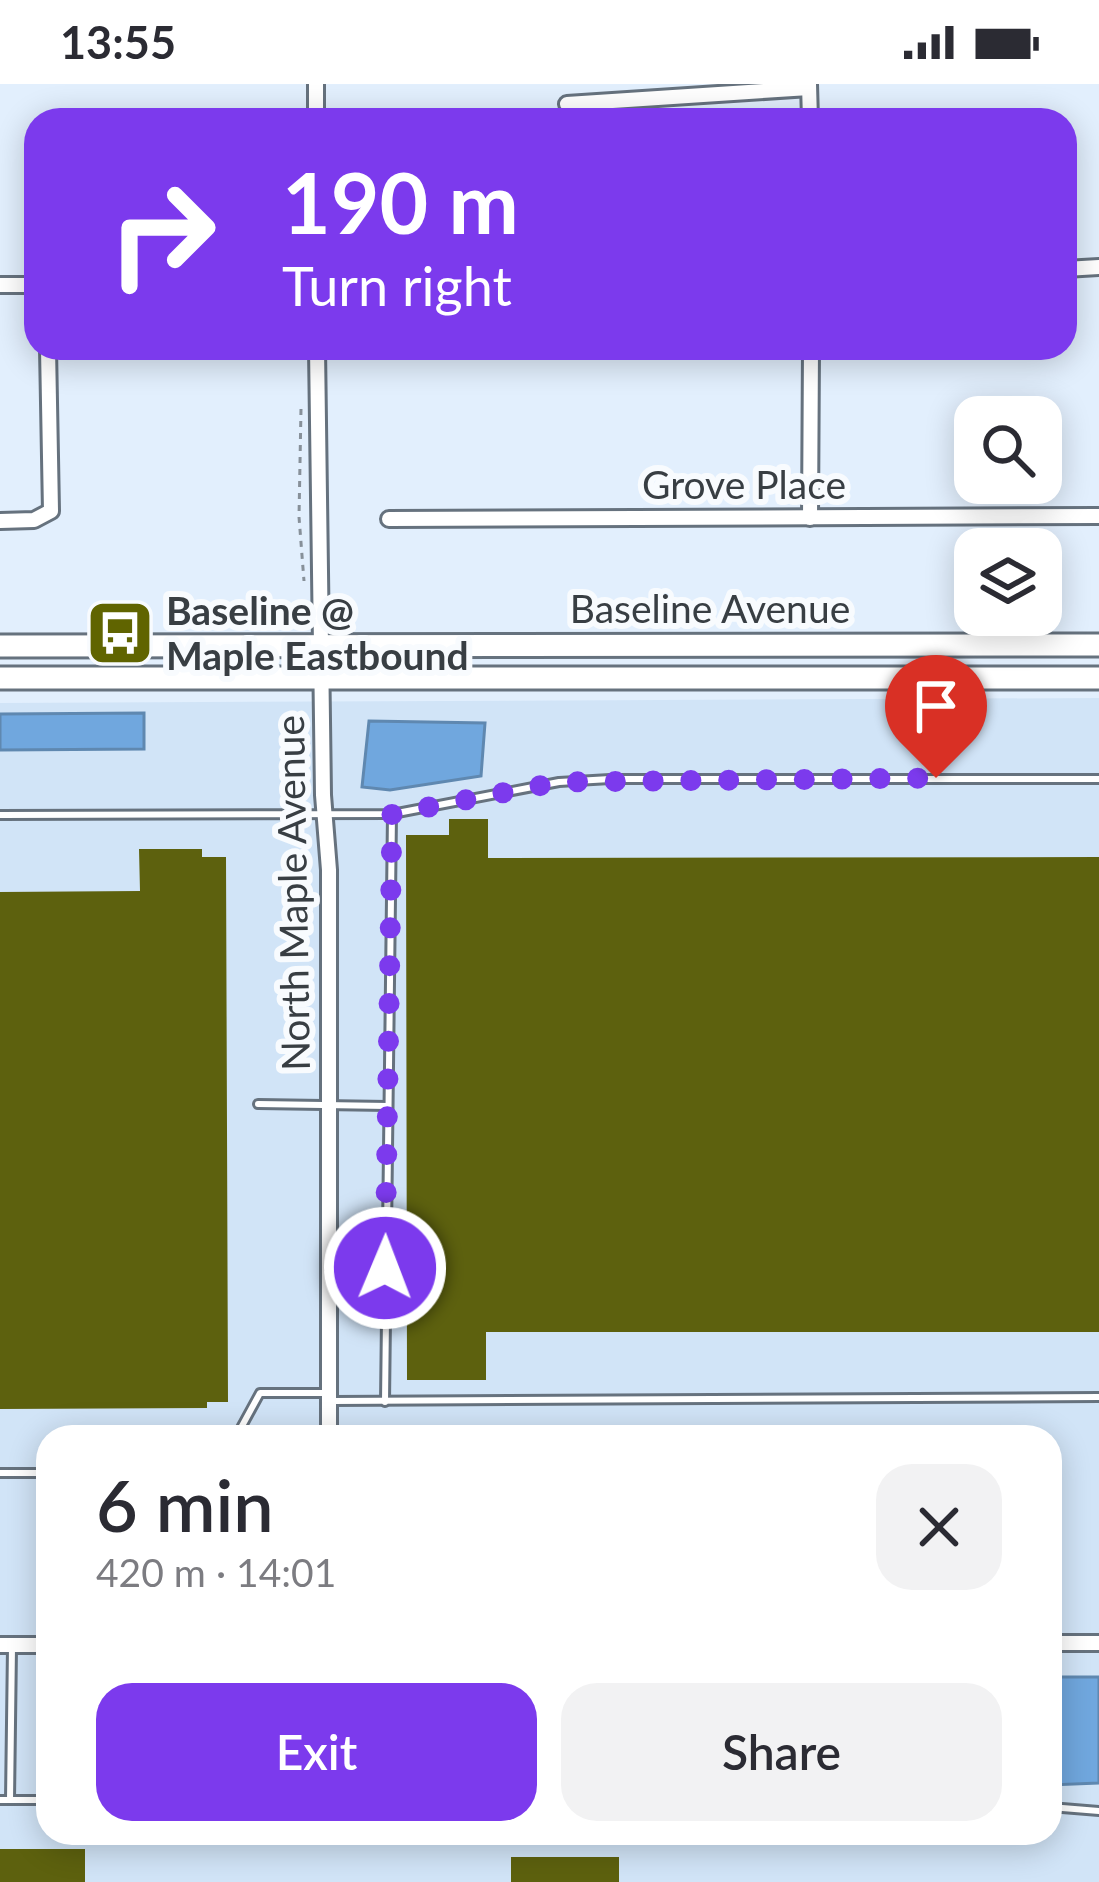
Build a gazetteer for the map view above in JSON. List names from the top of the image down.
{
  "streets": {
    "main road": ["Baseline Avenue"],
    "street": ["Grove Place", "North Maple Avenue"]
  },
  "crossings": [
    ["Baseline Avenue", "North Maple Avenue"]
  ],
  "places": {
    "bus stop": ["Baseline @ Maple Eastbound"]
  },
  "page": {
    "status": "13:55",
    "turn": ["190 m", "Turn right"],
    "heading": ["6 min", "420 m · 14:01"],
    "buttons": ["Exit", "Share"]
  }
}
